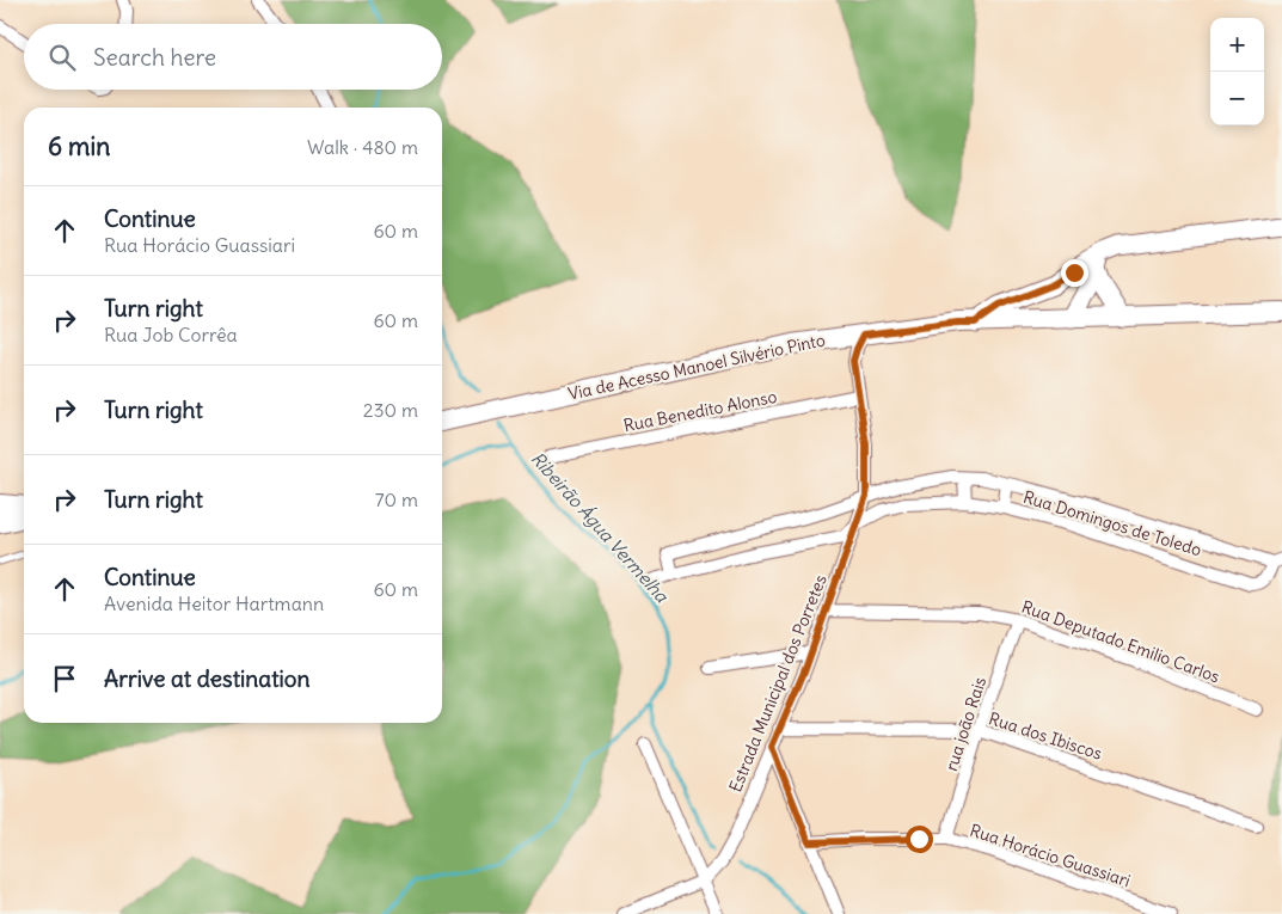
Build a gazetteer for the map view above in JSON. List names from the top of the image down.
{
  "streets": {
    "main road": ["Via de Acesso Manoel Silvério Pinto"],
    "street": [
      "Rua Benedito Alonso",
      "Rua Domingos de Toledo",
      "Rua Deputado Emilio Carlos",
      "Estrada Municipal dos Porretes",
      "rua joão Rais",
      "Rua dos Ibiscos",
      "Rua Horácio Guassiari"
    ]
  },
  "crossings": [
    ["Via de Acesso Manoel Silvério Pinto", "Estrada Municipal dos Porretes"],
    ["Rua Benedito Alonso", "Estrada Municipal dos Porretes"],
    ["Rua Domingos de Toledo", "Estrada Municipal dos Porretes"],
    ["Rua Deputado Emilio Carlos", "Estrada Municipal dos Porretes"],
    ["Rua Deputado Emilio Carlos", "rua joão Rais"],
    ["Estrada Municipal dos Porretes", "Rua dos Ibiscos"],
    ["rua joão Rais", "Rua dos Ibiscos"],
    ["rua joão Rais", "Rua Horácio Guassiari"]
  ],
  "water": ["Ribeirão Água Vermelha"],
  "page": {
    "map_buttons": ["+", "−"],
    "search": "Search here",
    "heading": ["6 min", "Walk · 480 m"],
    "list": [
      ["Continue", "Rua Horácio Guassiari", "60 m"],
      ["Turn right", "Rua Job Corrêa", "60 m"],
      ["Turn right", "230 m"],
      ["Turn right", "70 m"],
      ["Continue", "Avenida Heitor Hartmann", "60 m"],
      "Arrive at destination"
    ]
  }
}
